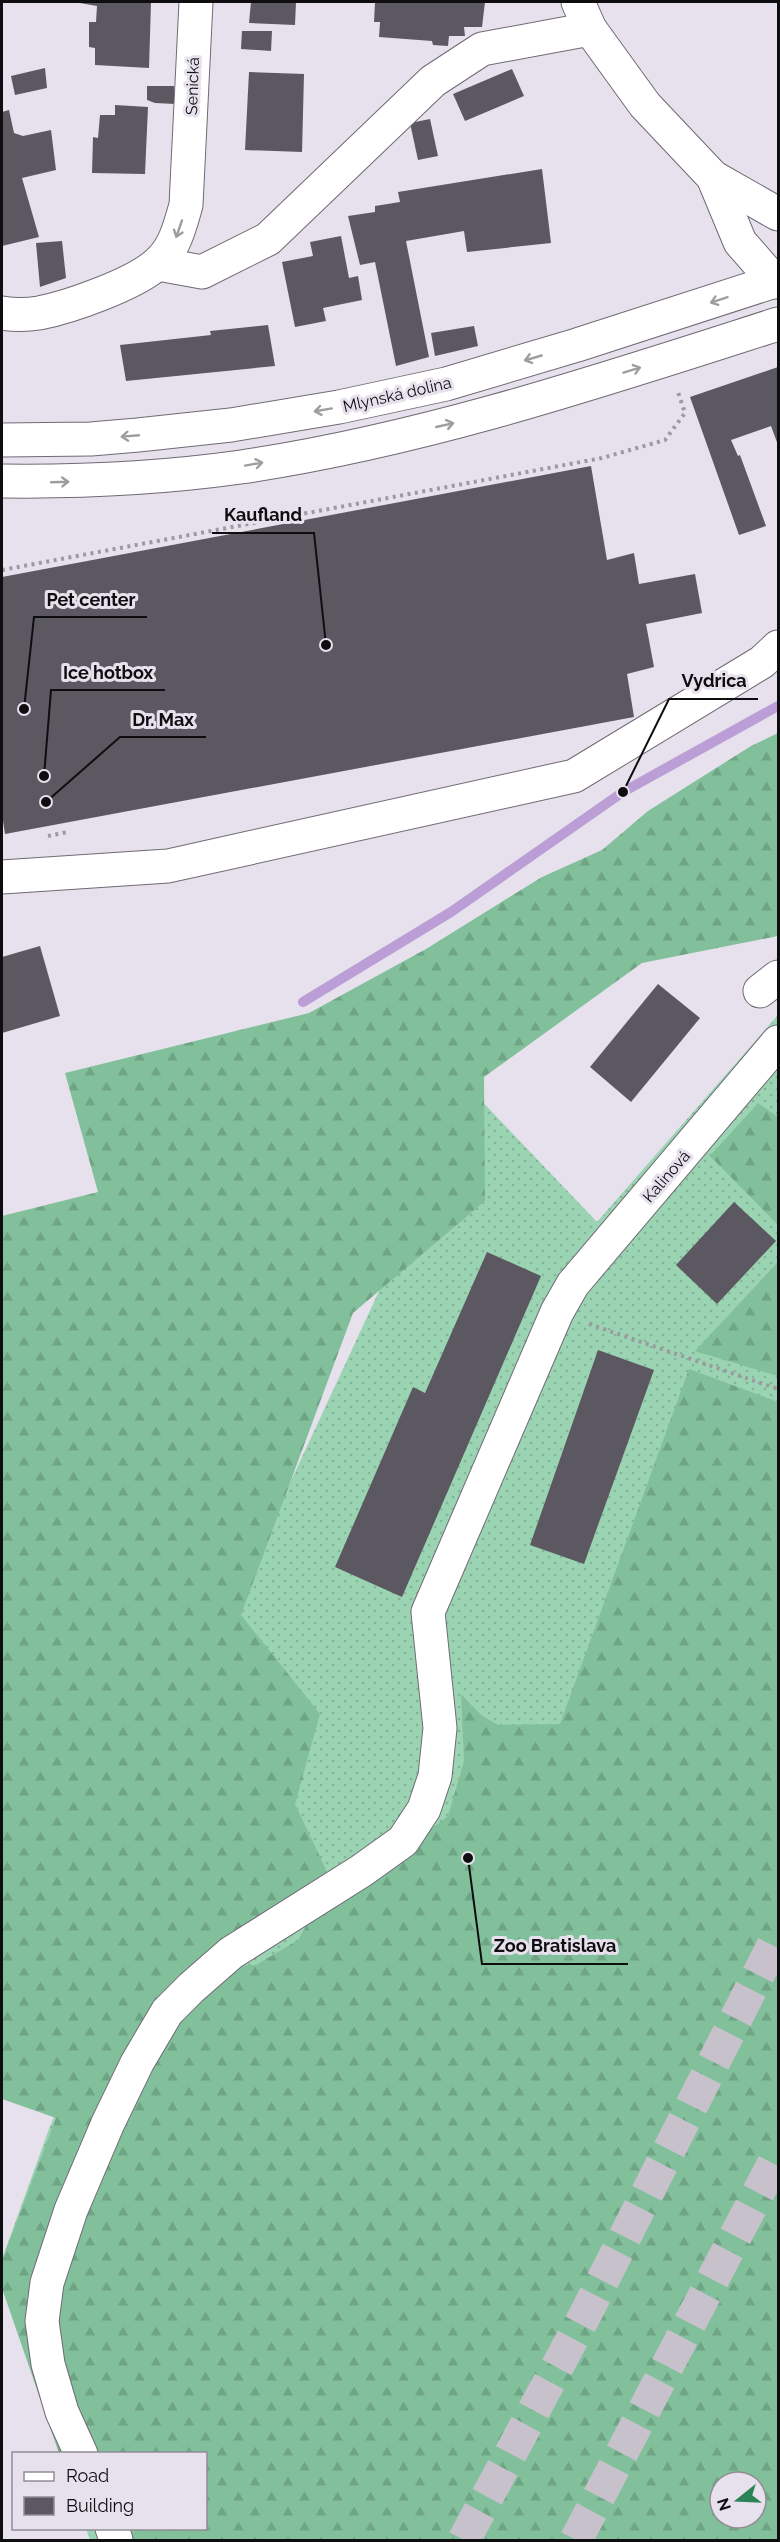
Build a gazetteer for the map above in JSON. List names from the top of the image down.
{
  "streets": {
    "main road": ["Senická", "Mlynská dolina", "Kalinová"]
  },
  "one_way": ["Senická"],
  "places": [
    "Kaufland",
    "Pet center",
    "Ice hotbox",
    "Vydrica",
    "Dr. Max",
    "Zoo Bratislava"
  ],
  "legend": ["Road", "Building"],
  "north": "left"
}
